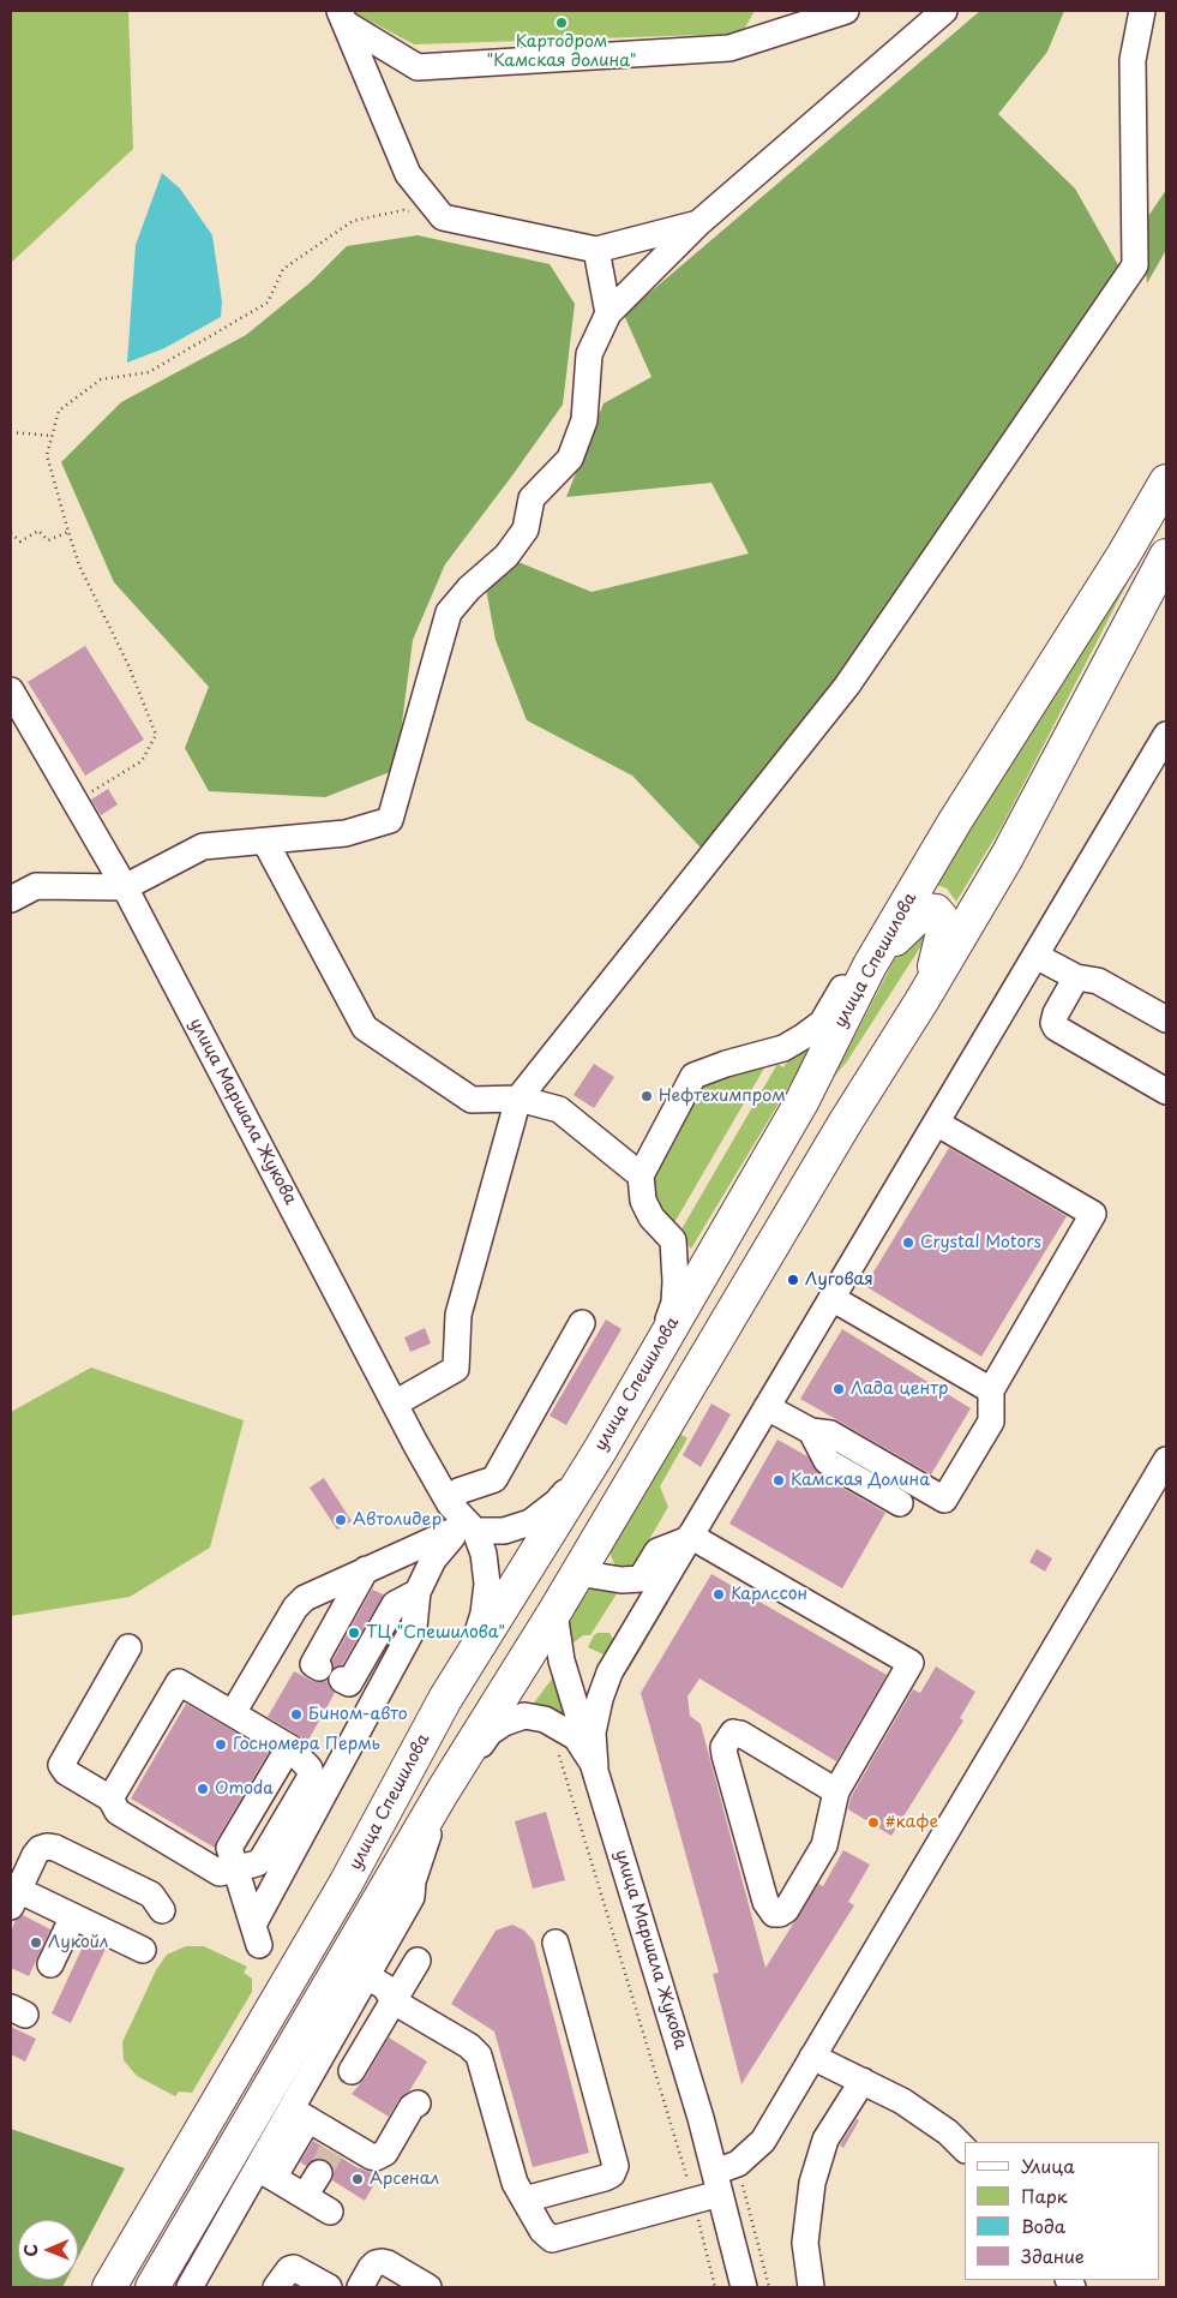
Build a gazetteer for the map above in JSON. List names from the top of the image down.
{
  "streets": {
    "main road": ["улица Спешилова"],
    "street": ["улица Маршала Жукова"]
  },
  "places": [
    "Картодром \"Камская долина\"",
    "Нефтехимпром",
    "Crystal Motors",
    "Луговая",
    "Лада центр",
    "Камская Долина",
    "Автолидер",
    "Карлссон",
    "ТЦ \"Спешилова\"",
    "Бином-авто",
    "Госномера Пермь",
    "Omoda",
    "#кафе",
    "Лукойл",
    "Арсенал"
  ],
  "legend": [
    "Улица",
    "Парк",
    "Вода",
    "Здание"
  ],
  "north": "left"
}
